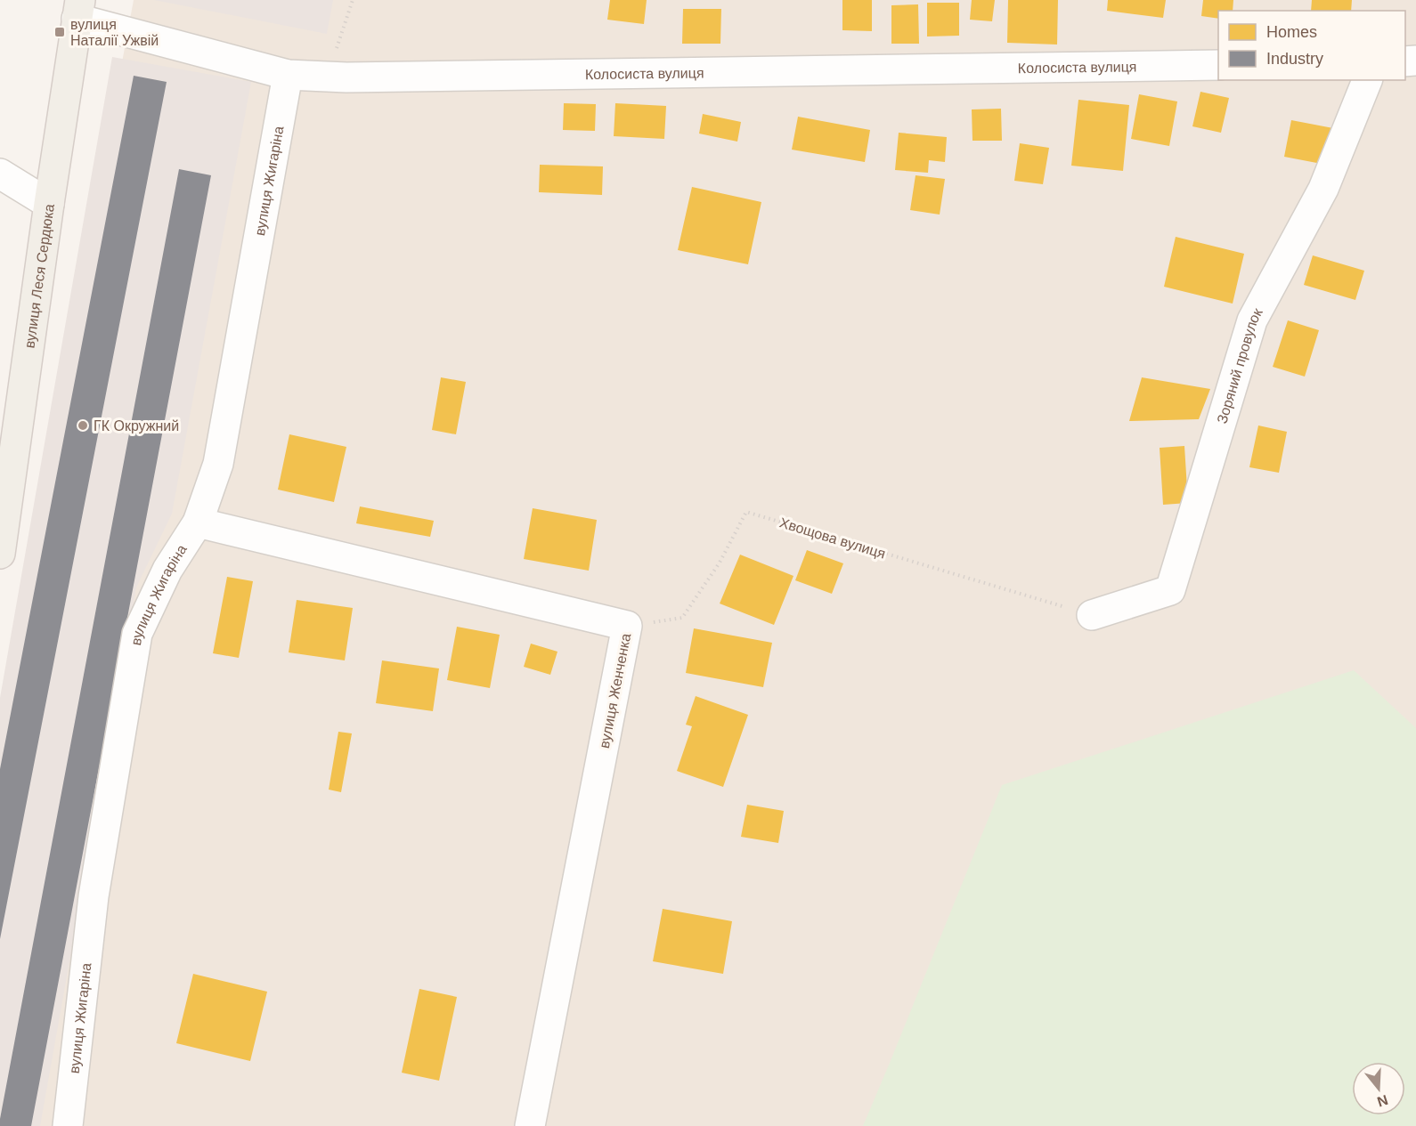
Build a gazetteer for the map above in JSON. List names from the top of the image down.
{
  "streets": {
    "main road": ["вулиця Леся Сердюка"],
    "street": [
      "Колосиста вулиця",
      "вулиця Жигаріна",
      "Зоряний провулок",
      "вулиця Женченка"
    ],
    "path": ["Хвощова вулиця"]
  },
  "crossings": [
    ["Колосиста вулиця", "вулиця Жигаріна"],
    ["Колосиста вулиця", "вулиця Леся Сердюка"],
    ["вулиця Жигаріна", "вулиця Женченка"],
    ["Зоряний провулок", "Хвощова вулиця"],
    ["Хвощова вулиця", "вулиця Женченка"]
  ],
  "places": {
    "transit": ["вулиця Наталії Ужвій"],
    "other": ["ГК Окружний"]
  },
  "legend": ["Homes", "Industry"],
  "north": "bottom"
}
